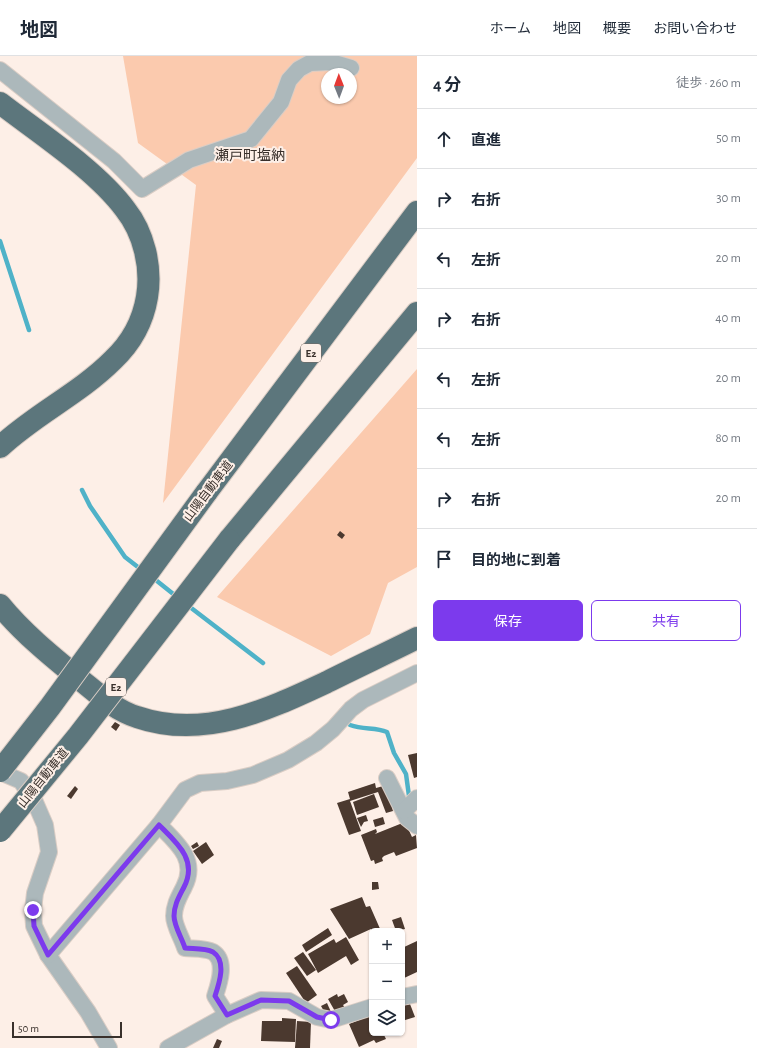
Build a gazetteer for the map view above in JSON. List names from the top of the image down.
{
  "streets": {
    "highway": ["E2", "山陽自動車道"]
  },
  "districts": ["瀬戸町塩納"],
  "scale_bar": "50 m",
  "north": "top",
  "page": {
    "header": "地図",
    "nav": [
      "ホーム",
      "地図",
      "概要",
      "お問い合わせ"
    ],
    "heading": ["4 分", "徒歩 · 260 m"],
    "list": [
      ["直進", "50 m"],
      ["右折", "30 m"],
      ["左折", "20 m"],
      ["右折", "40 m"],
      ["左折", "20 m"],
      ["左折", "80 m"],
      ["右折", "20 m"],
      "目的地に到着"
    ],
    "buttons": ["保存", "共有"],
    "map_buttons": ["+", "−"],
    "scale": "50 m"
  }
}
